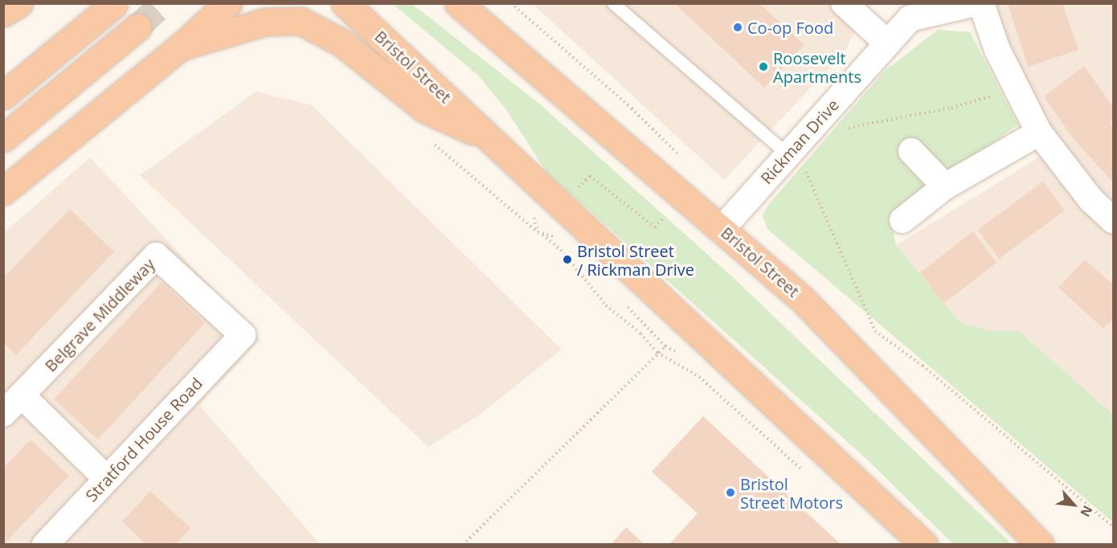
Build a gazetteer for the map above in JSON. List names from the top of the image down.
{
  "streets": {
    "highway": ["Bristol Street"],
    "street": ["Rickman Drive", "Belgrave Middleway", "Stratford House Road"]
  },
  "crossings": [
    ["Bristol Street", "Rickman Drive"],
    ["Belgrave Middleway", "Stratford House Road"]
  ],
  "places": [
    "Co-op Food",
    "Roosevelt Apartments",
    "Bristol Street / Rickman Drive",
    "Bristol Street Motors"
  ],
  "north": "bottom right"
}
